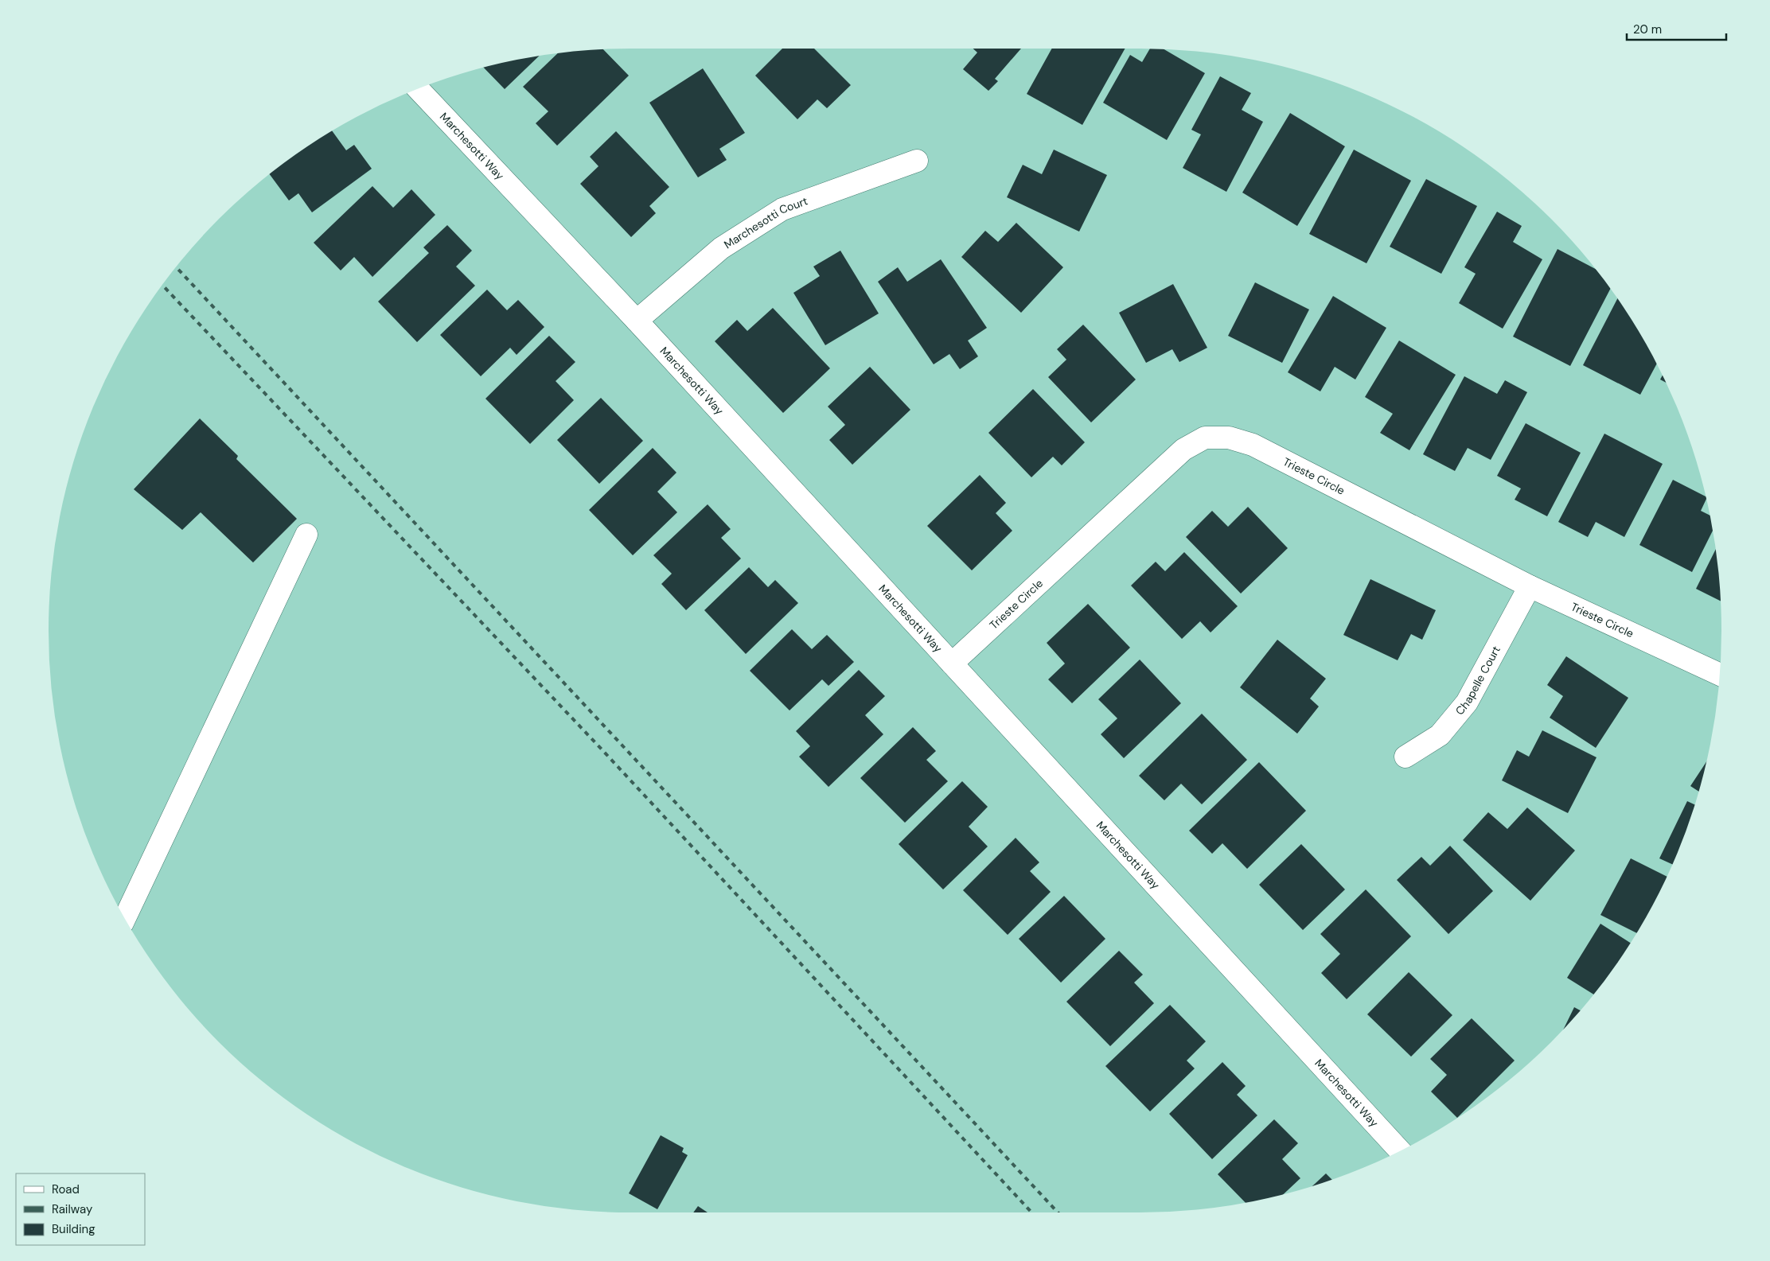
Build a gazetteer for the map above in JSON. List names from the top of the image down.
{
  "streets": {
    "street": [
      "Marchesotti Way",
      "Marchesotti Court",
      "Trieste Circle",
      "Chapelle Court"
    ]
  },
  "crossings": [
    ["Marchesotti Way", "Marchesotti Court"],
    ["Marchesotti Way", "Trieste Circle"],
    ["Trieste Circle", "Chapelle Court"]
  ],
  "legend": ["Road", "Railway", "Building"],
  "scale_bar": "20 m"
}
